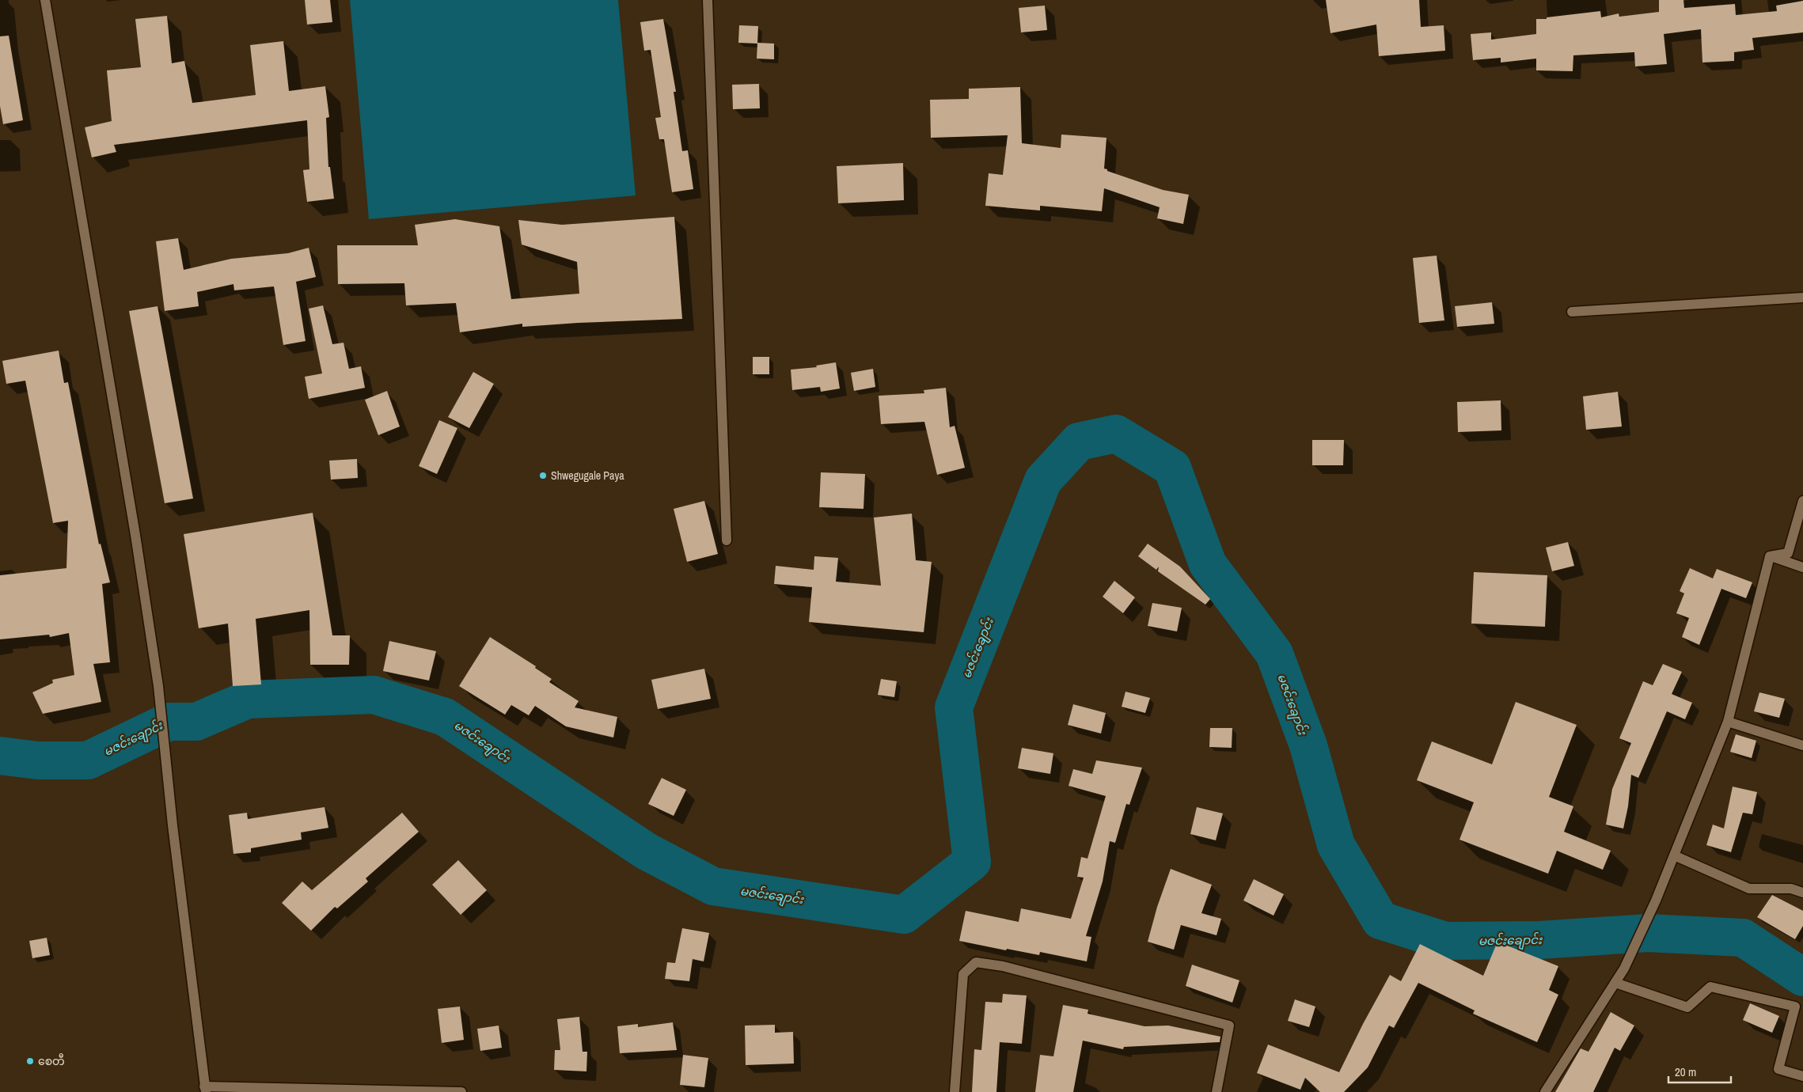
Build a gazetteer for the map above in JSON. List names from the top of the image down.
{
  "water": ["မဇင်းချောင်း"],
  "places": ["Shwegugale Paya", "စေတီ"],
  "scale_bar": "20 m"
}
